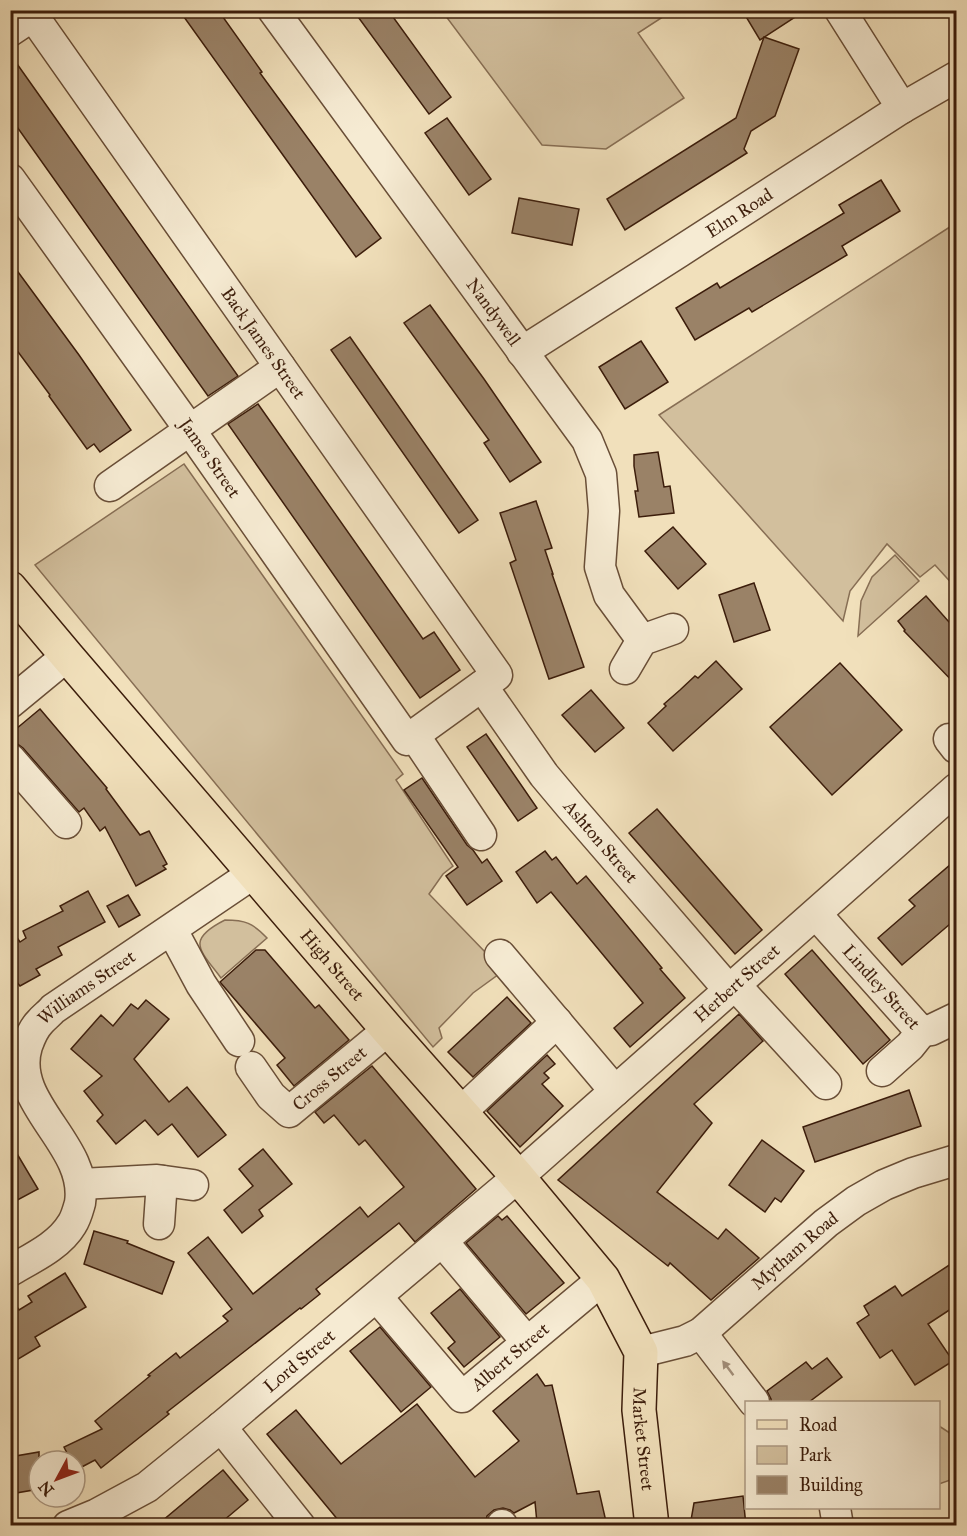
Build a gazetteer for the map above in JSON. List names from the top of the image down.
{
  "streets": {
    "main road": ["High Street", "Market Street"],
    "street": [
      "Elm Road",
      "Nandywell",
      "Back James Street",
      "James Street",
      "Ashton Street",
      "Herbert Street",
      "Lindley Street",
      "Williams Street",
      "Cross Street",
      "Mytham Road",
      "Albert Street",
      "Lord Street"
    ]
  },
  "crossings": [
    ["Elm Road", "Nandywell"],
    ["Back James Street", "Ashton Street"],
    ["Ashton Street", "Herbert Street"],
    ["High Street", "Herbert Street"],
    ["High Street", "Williams Street"],
    ["High Street", "Cross Street"],
    ["High Street", "Mytham Road"],
    ["High Street", "Albert Street"],
    ["High Street", "Lord Street"],
    ["High Street", "Market Street"],
    ["Herbert Street", "Lindley Street"],
    ["Herbert Street", "Lord Street"],
    ["Williams Street", "Cross Street"],
    ["Mytham Road", "Market Street"],
    ["Albert Street", "Lord Street"]
  ],
  "legend": ["Road", "Park", "Building"],
  "north": "bottom left"
}
